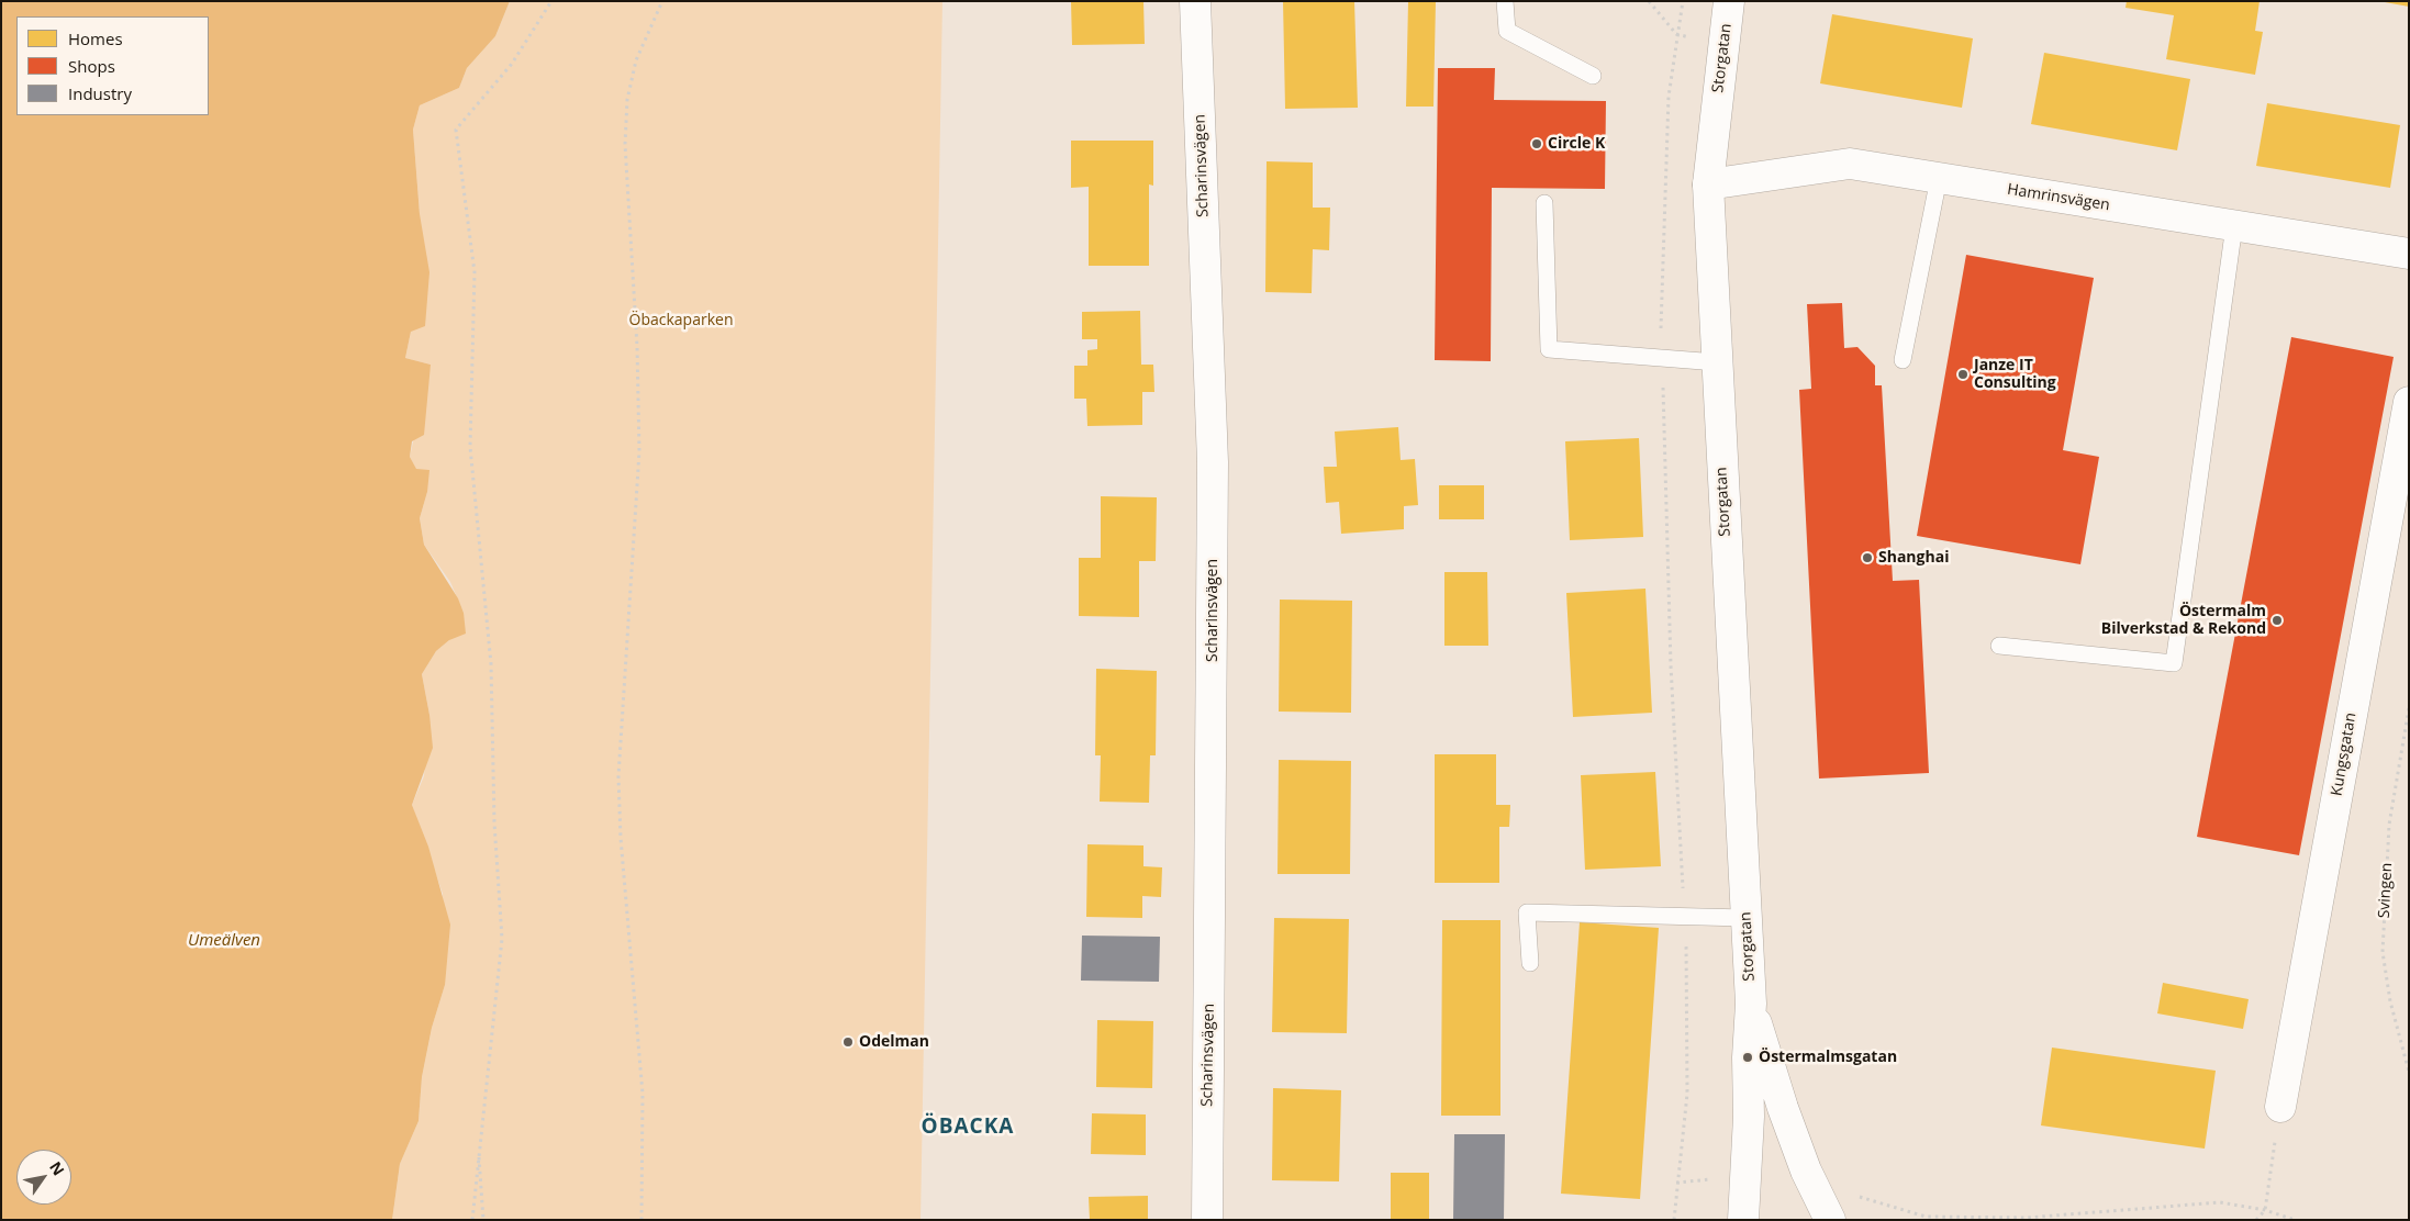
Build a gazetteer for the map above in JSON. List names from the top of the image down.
{
  "streets": {
    "street": [
      "Storgatan",
      "Scharinsvägen",
      "Hamrinsvägen",
      "Kungsgatan"
    ],
    "path": ["Svingen"]
  },
  "crossings": [
    ["Storgatan", "Hamrinsvägen"]
  ],
  "districts": ["ÖBACKA"],
  "water": ["Umeälven"],
  "parks": ["Öbackaparken"],
  "places": [
    "Circle K",
    "Janze IT Consulting",
    "Shanghai",
    "Östermalm Bilverkstad & Rekond",
    "Odelman",
    "Östermalmsgatan"
  ],
  "legend": ["Homes", "Shops", "Industry"],
  "north": "top right"
}
